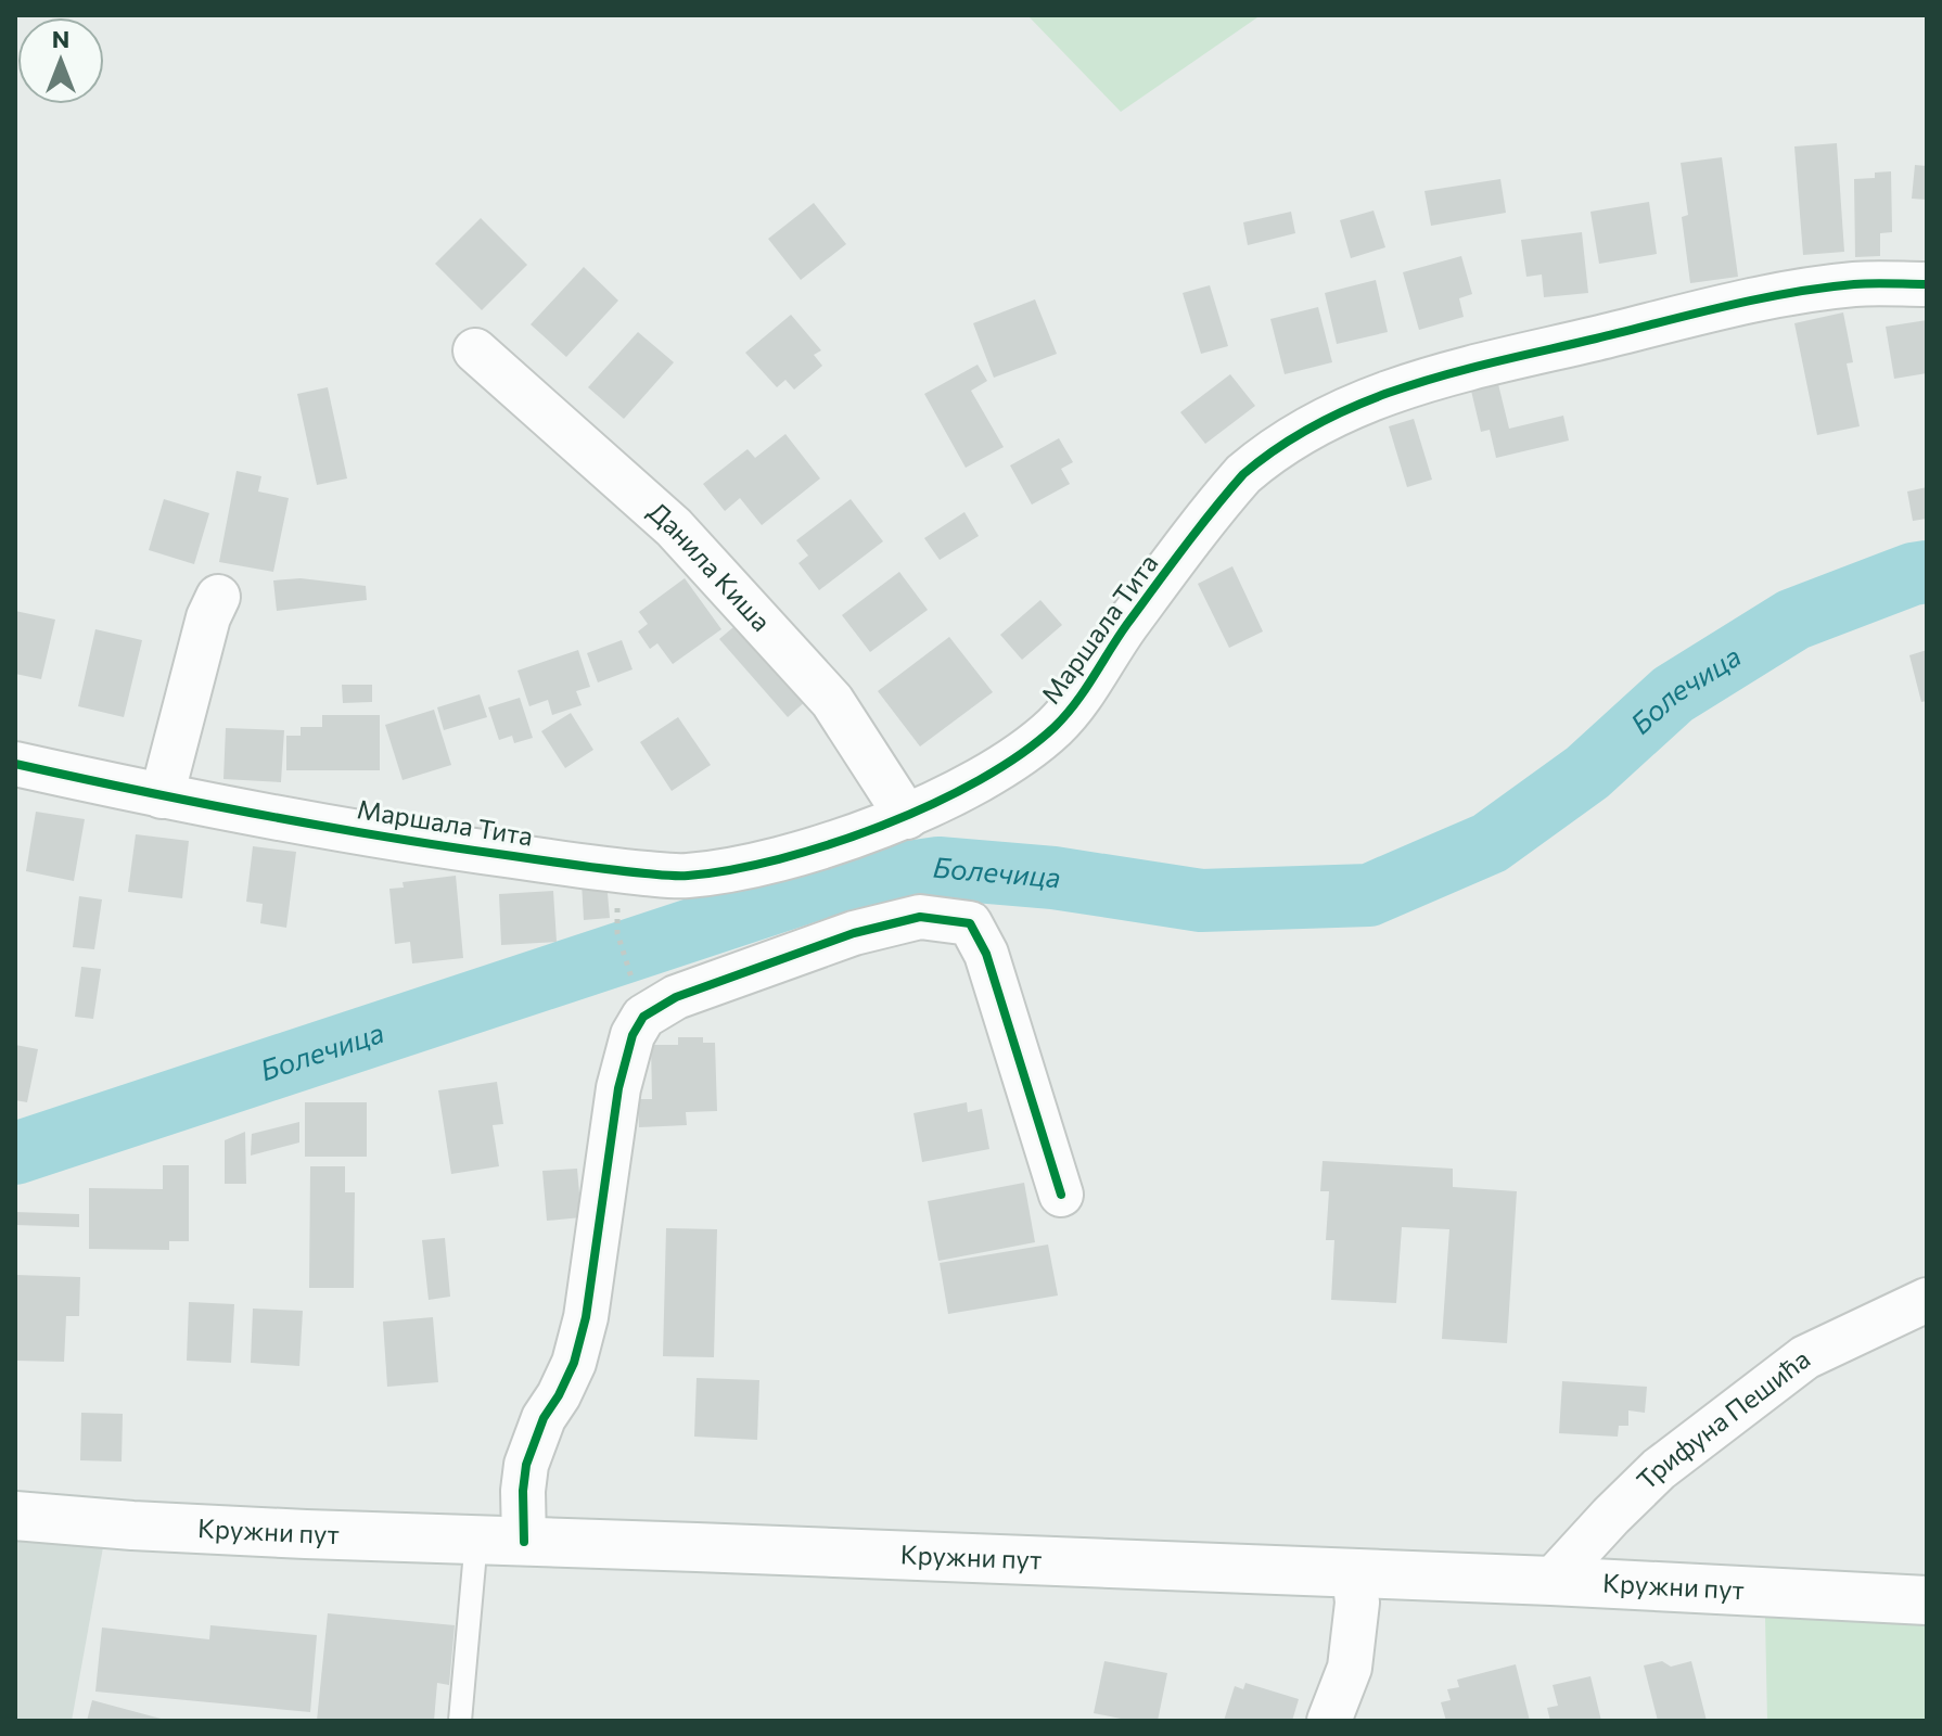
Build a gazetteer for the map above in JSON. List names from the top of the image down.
{
  "streets": {
    "main road": ["Кружни пут"],
    "street": ["Данила Киша", "Маршала Тита", "Трифуна Пешића"]
  },
  "crossings": [
    ["Данила Киша", "Маршала Тита"],
    ["Трифуна Пешића", "Кружни пут"]
  ],
  "water": ["Болечица"],
  "north": "top"
}
